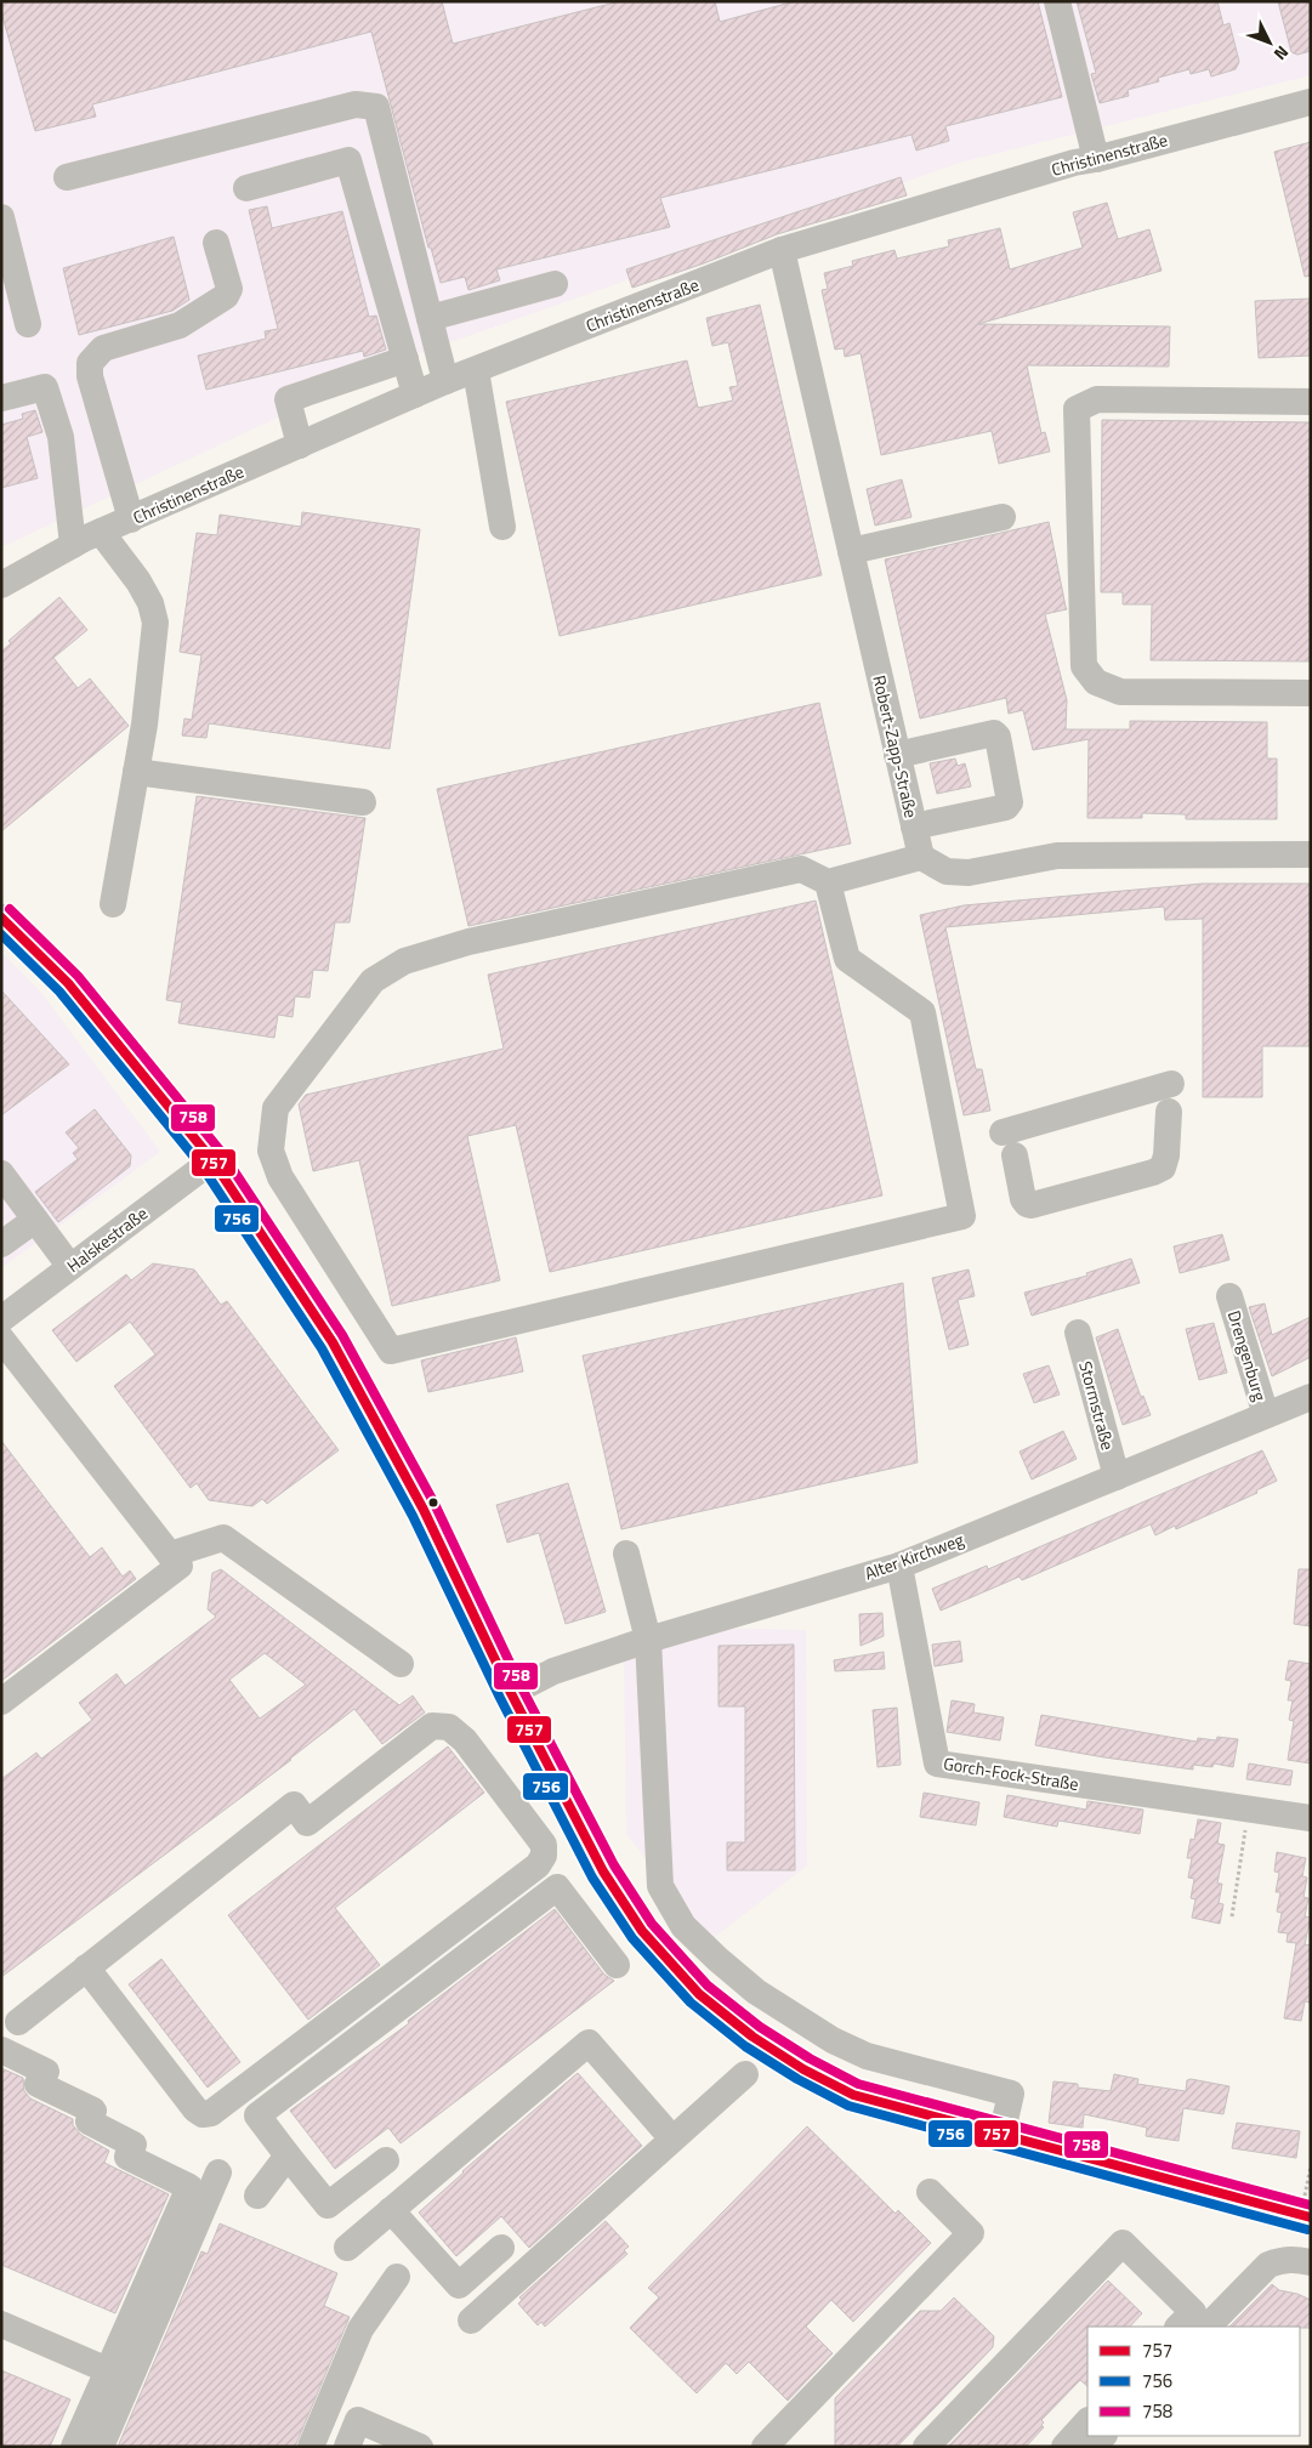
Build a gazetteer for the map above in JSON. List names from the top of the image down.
{
  "streets": {
    "street": [
      "Christinenstraße",
      "Robert-Zapp-Straße",
      "Halskestraße",
      "Drengenburg",
      "Stormstraße",
      "Alter Kirchweg",
      "Gorch-Fock-Straße"
    ]
  },
  "crossings": [
    ["Christinenstraße", "Robert-Zapp-Straße"],
    ["Drengenburg", "Alter Kirchweg"],
    ["Stormstraße", "Alter Kirchweg"],
    ["Alter Kirchweg", "Gorch-Fock-Straße"]
  ],
  "lines": ["transit line 758", "transit line 757", "transit line 756"],
  "legend": ["757", "756", "758"],
  "north": "bottom right"
}
